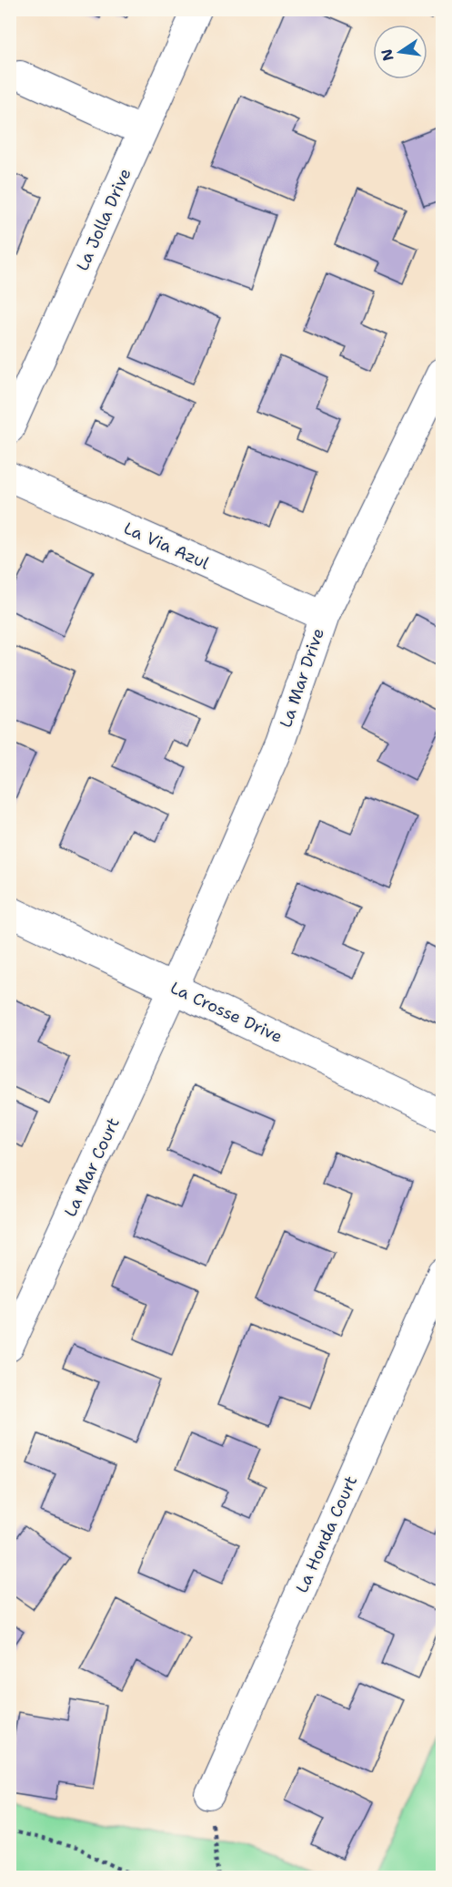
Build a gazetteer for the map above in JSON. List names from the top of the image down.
{
  "streets": {
    "street": [
      "La Jolla Drive",
      "La Via Azul",
      "La Mar Drive",
      "La Crosse Drive",
      "La Mar Court",
      "La Honda Court"
    ]
  },
  "crossings": [
    ["La Via Azul", "La Mar Drive"],
    ["La Mar Drive", "La Crosse Drive"],
    ["La Mar Drive", "La Mar Court"],
    ["La Crosse Drive", "La Mar Court"]
  ],
  "north": "left"
}
